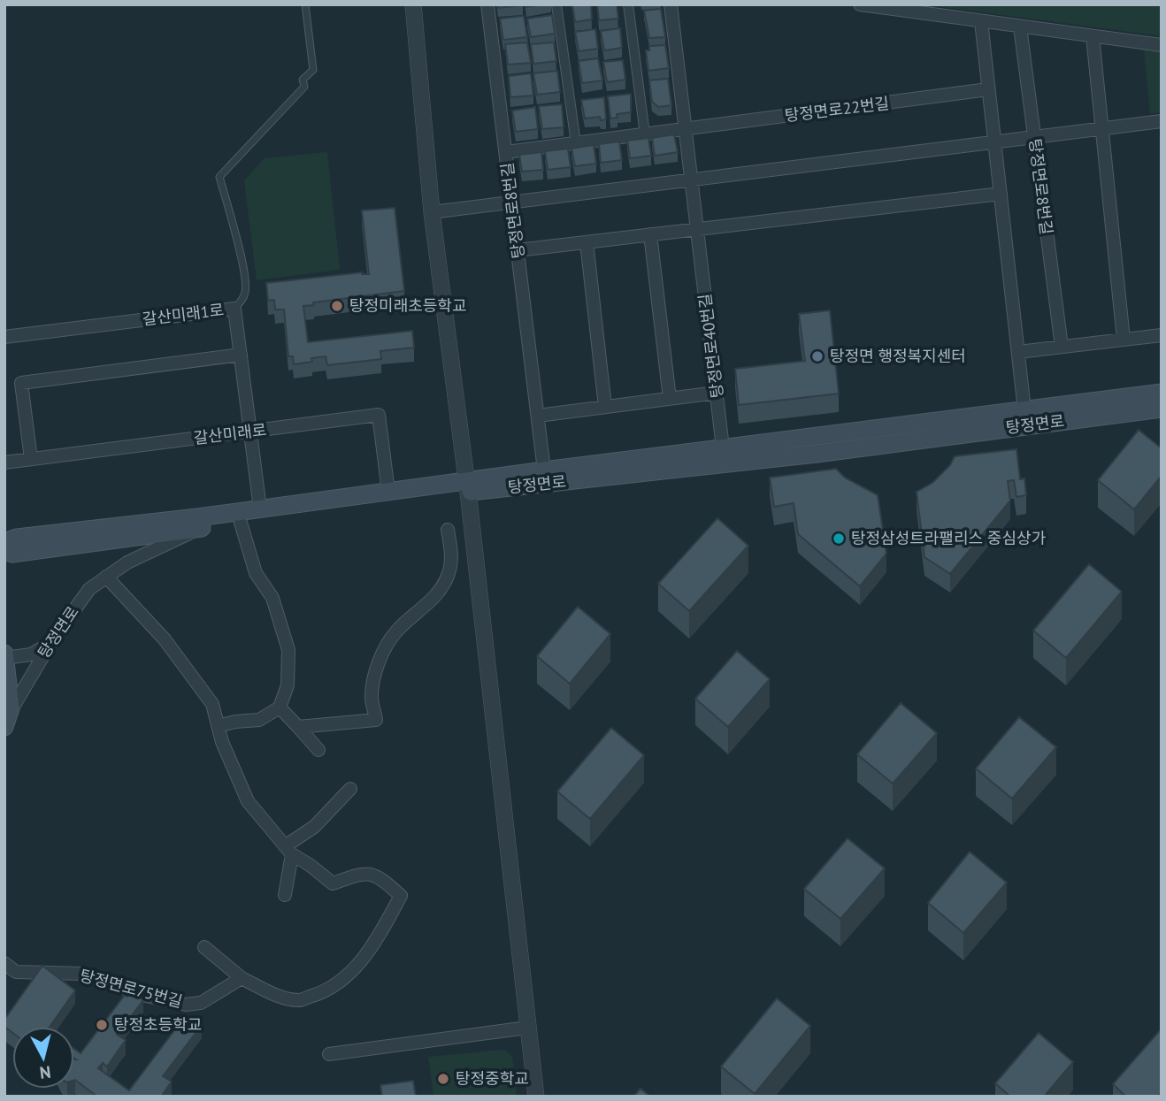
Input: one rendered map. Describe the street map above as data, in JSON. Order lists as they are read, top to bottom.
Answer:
{
  "streets": {
    "main road": ["탕정면로"],
    "street": [
      "탕정면로22번길",
      "탕정면로8번길",
      "갈산미래1로",
      "탕정면로40번길",
      "갈산미래로",
      "탕정면로75번길"
    ]
  },
  "crossings": [
    ["탕정면로22번길", "탕정면로40번길"],
    ["탕정면로8번길", "탕정면로"],
    ["갈산미래1로", "탕정면로"],
    ["갈산미래1로", "갈산미래로"],
    ["탕정면로40번길", "탕정면로"],
    ["탕정면로", "갈산미래로"]
  ],
  "places": [
    "탕정미래초등학교",
    "탕정면 행정복지센터",
    "탕정삼성트라팰리스 중심상가",
    "탕정초등학교",
    "탕정중학교"
  ],
  "north": "bottom"
}
